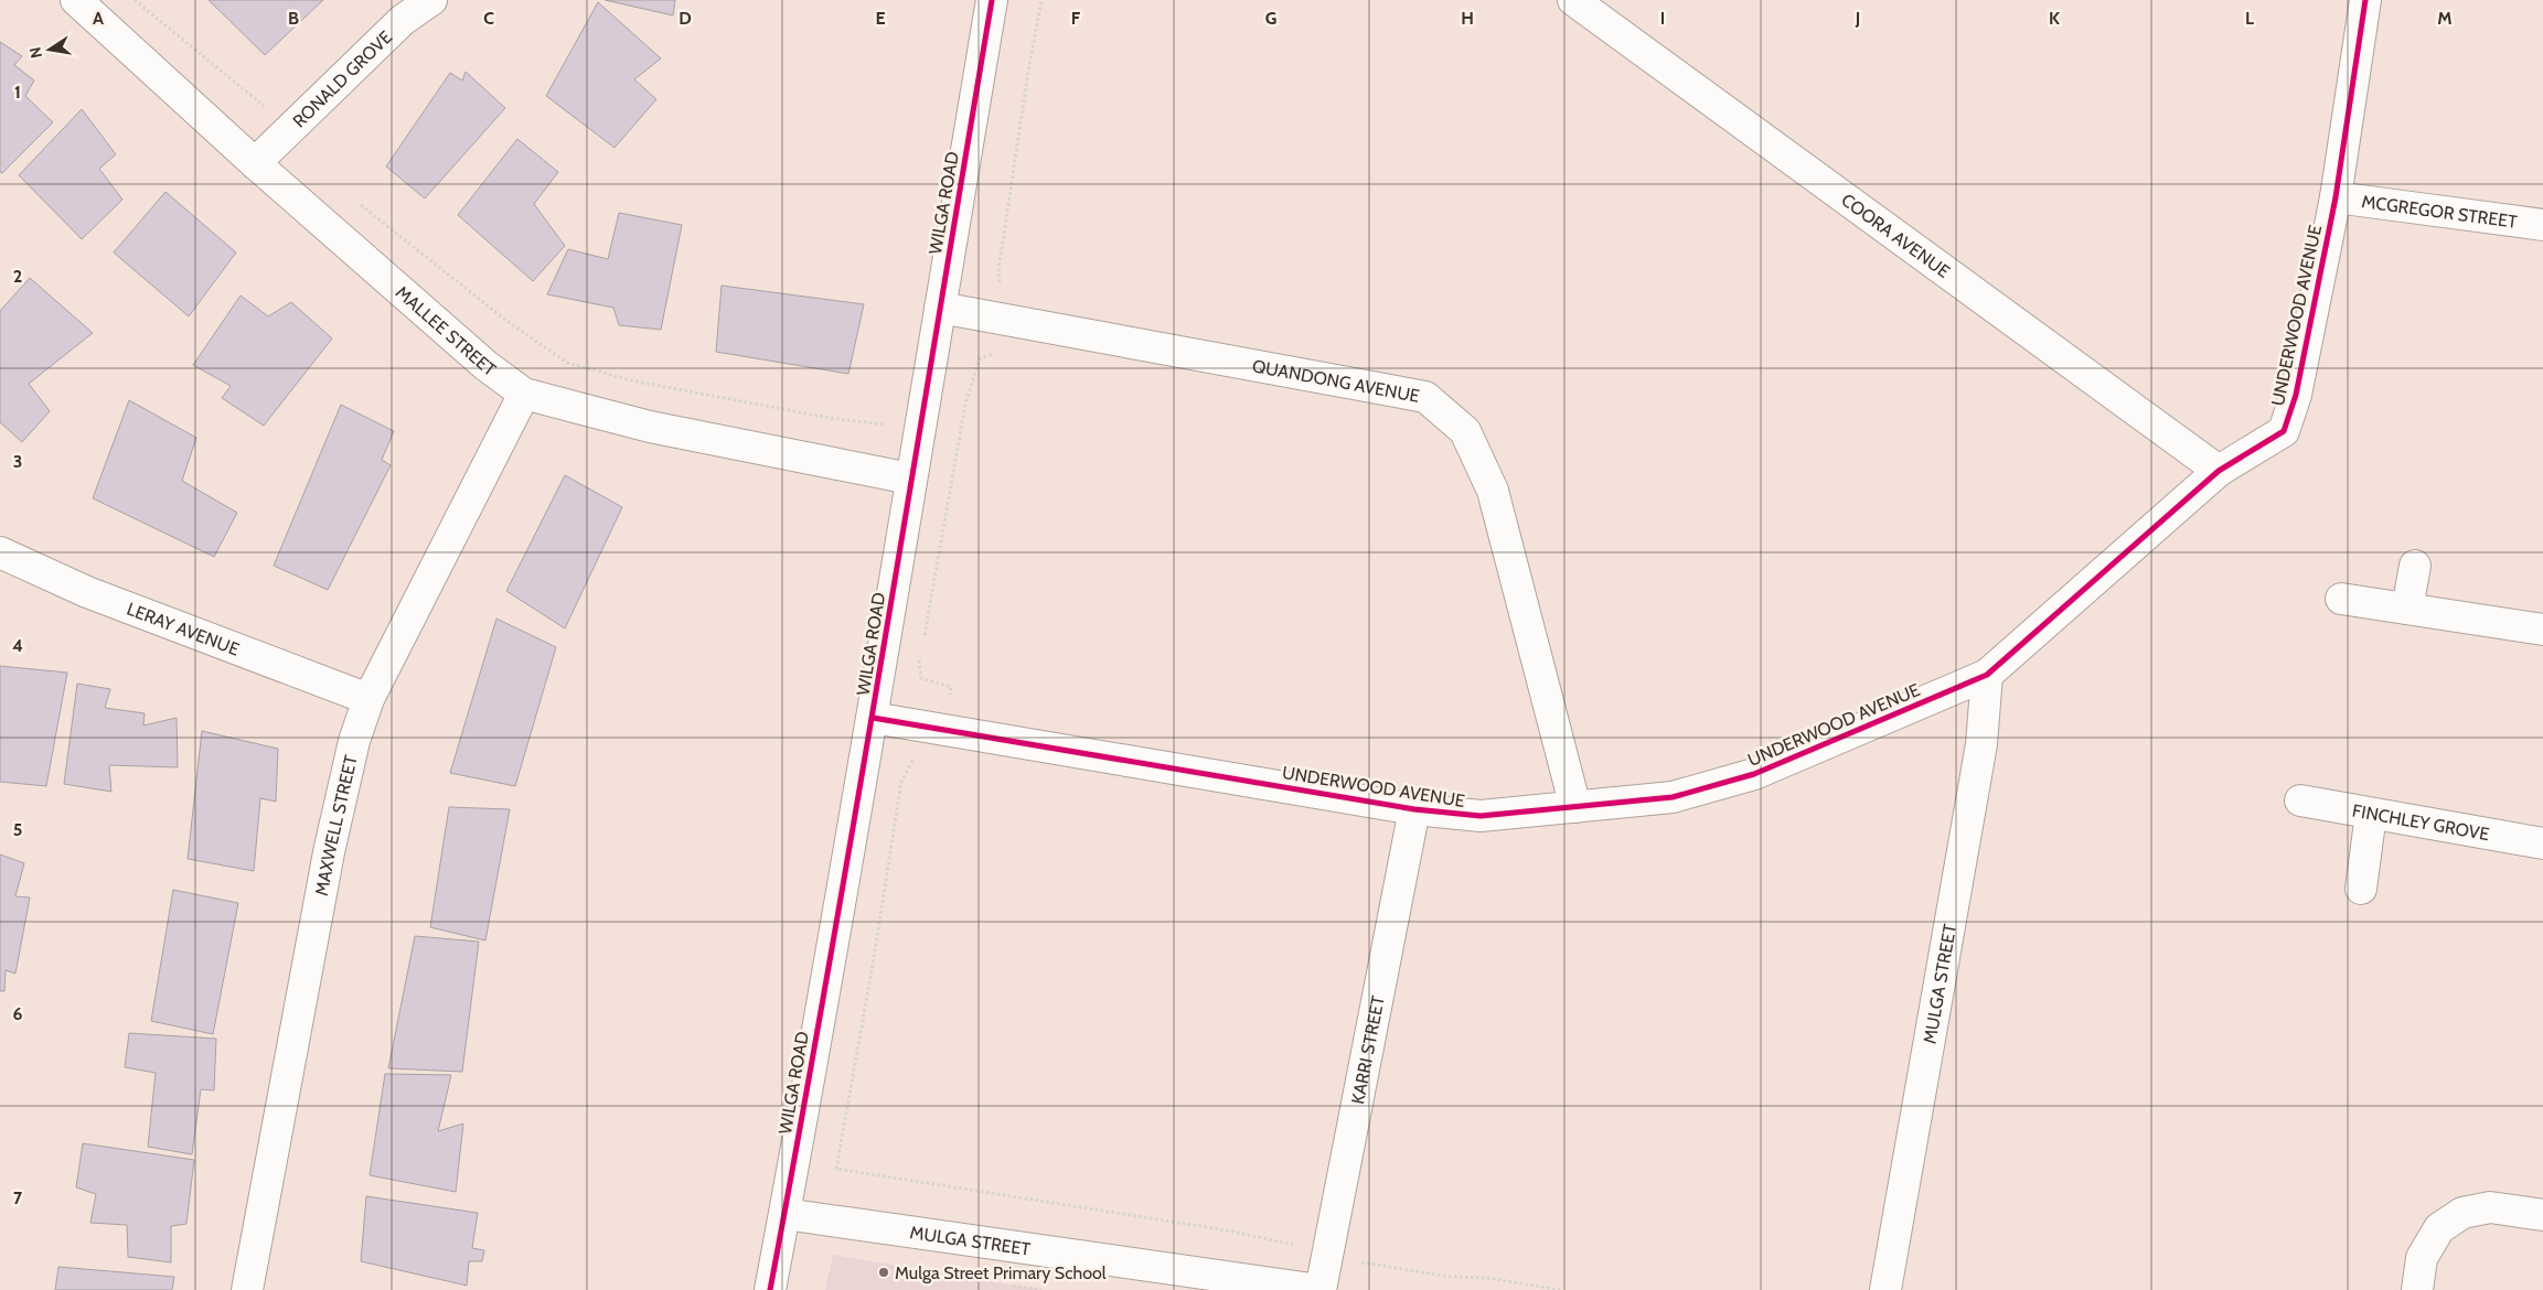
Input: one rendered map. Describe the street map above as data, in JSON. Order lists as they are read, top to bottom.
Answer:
{
  "streets": {
    "street": [
      "RONALD GROVE",
      "WILGA ROAD",
      "MCGREGOR STREET",
      "COORA AVENUE",
      "UNDERWOOD AVENUE",
      "MALLEE STREET",
      "QUANDONG AVENUE",
      "LERAY AVENUE",
      "FINCHLEY GROVE",
      "MAXWELL STREET",
      "MULGA STREET",
      "KARRI STREET"
    ]
  },
  "crossings": [
    ["RONALD GROVE", "MALLEE STREET"],
    ["WILGA ROAD", "UNDERWOOD AVENUE"],
    ["WILGA ROAD", "MALLEE STREET"],
    ["WILGA ROAD", "QUANDONG AVENUE"],
    ["WILGA ROAD", "MULGA STREET"],
    ["MCGREGOR STREET", "UNDERWOOD AVENUE"],
    ["COORA AVENUE", "UNDERWOOD AVENUE"],
    ["UNDERWOOD AVENUE", "QUANDONG AVENUE"],
    ["UNDERWOOD AVENUE", "MULGA STREET"],
    ["UNDERWOOD AVENUE", "KARRI STREET"],
    ["MALLEE STREET", "MAXWELL STREET"],
    ["LERAY AVENUE", "MAXWELL STREET"],
    ["MULGA STREET", "KARRI STREET"]
  ],
  "places": ["Mulga Street Primary School"],
  "north": "left",
  "grid": {
    "columns": [
      "A",
      "B",
      "C",
      "D",
      "E",
      "F",
      "G",
      "H",
      "I",
      "J",
      "K",
      "L",
      "M"
    ],
    "rows": [
      "1",
      "2",
      "3",
      "4",
      "5",
      "6",
      "7"
    ]
  }
}
